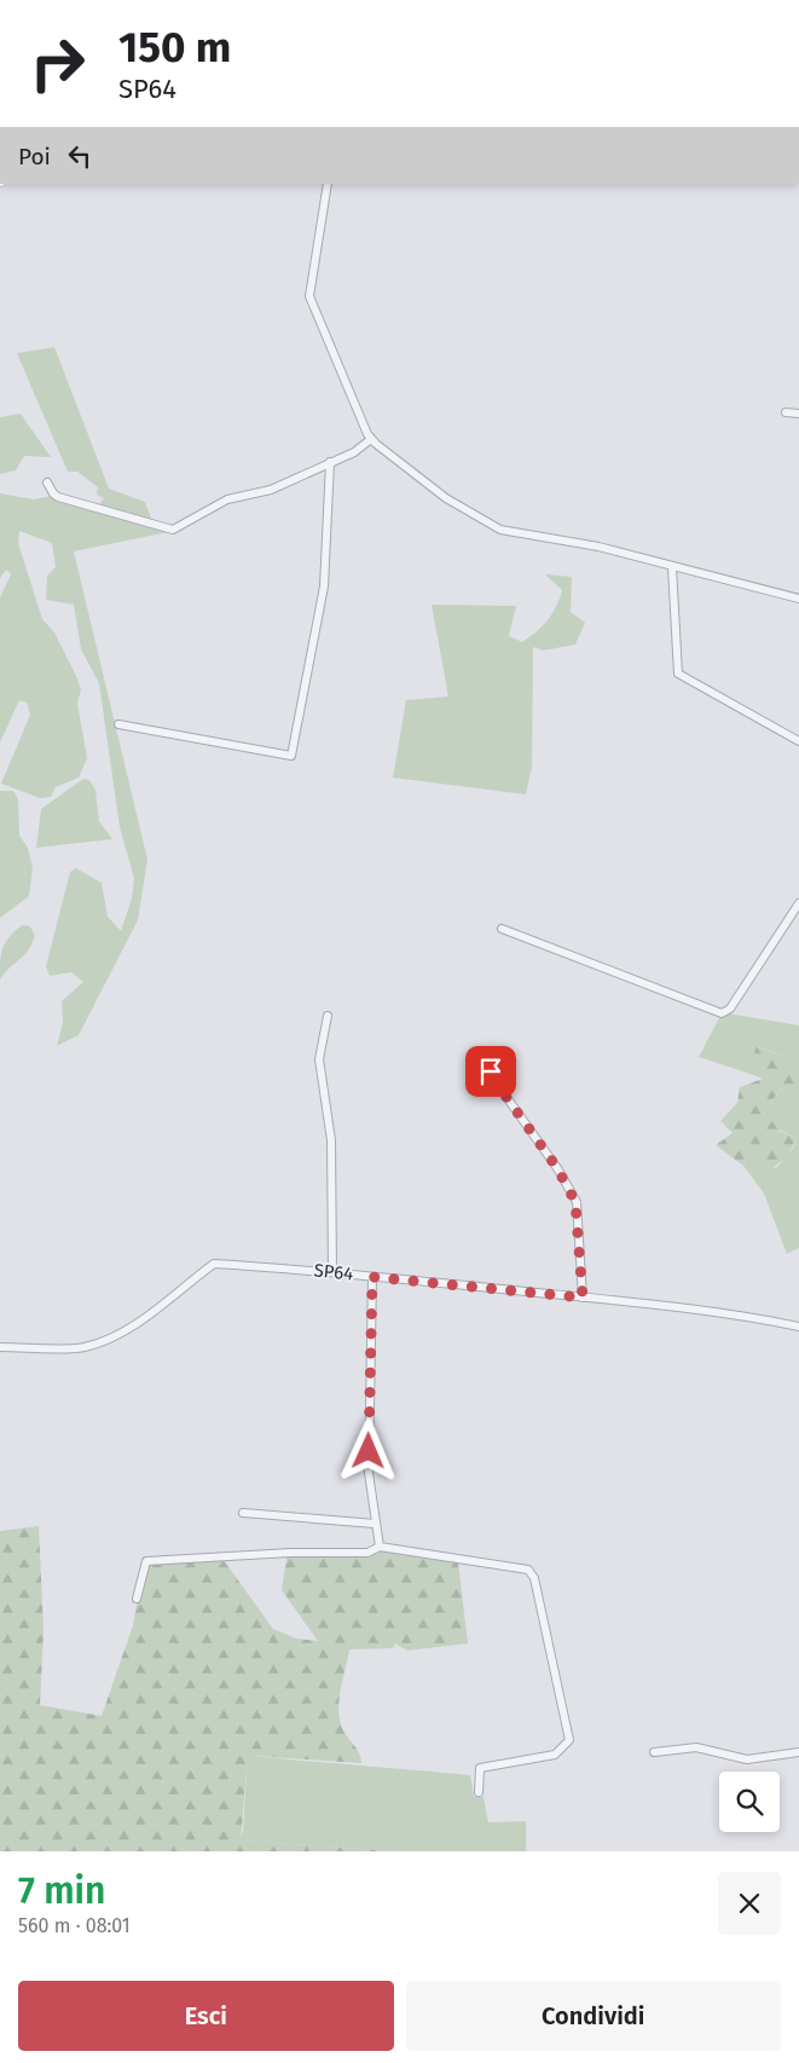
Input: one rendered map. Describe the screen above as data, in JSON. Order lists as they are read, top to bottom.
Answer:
{
  "streets": {
    "street": ["SP64"]
  },
  "page": {
    "turn": ["150 m", "SP64"],
    "then": "Poi",
    "heading": ["7 min", "560 m · 08:01"],
    "buttons": ["Esci", "Condividi"]
  }
}
